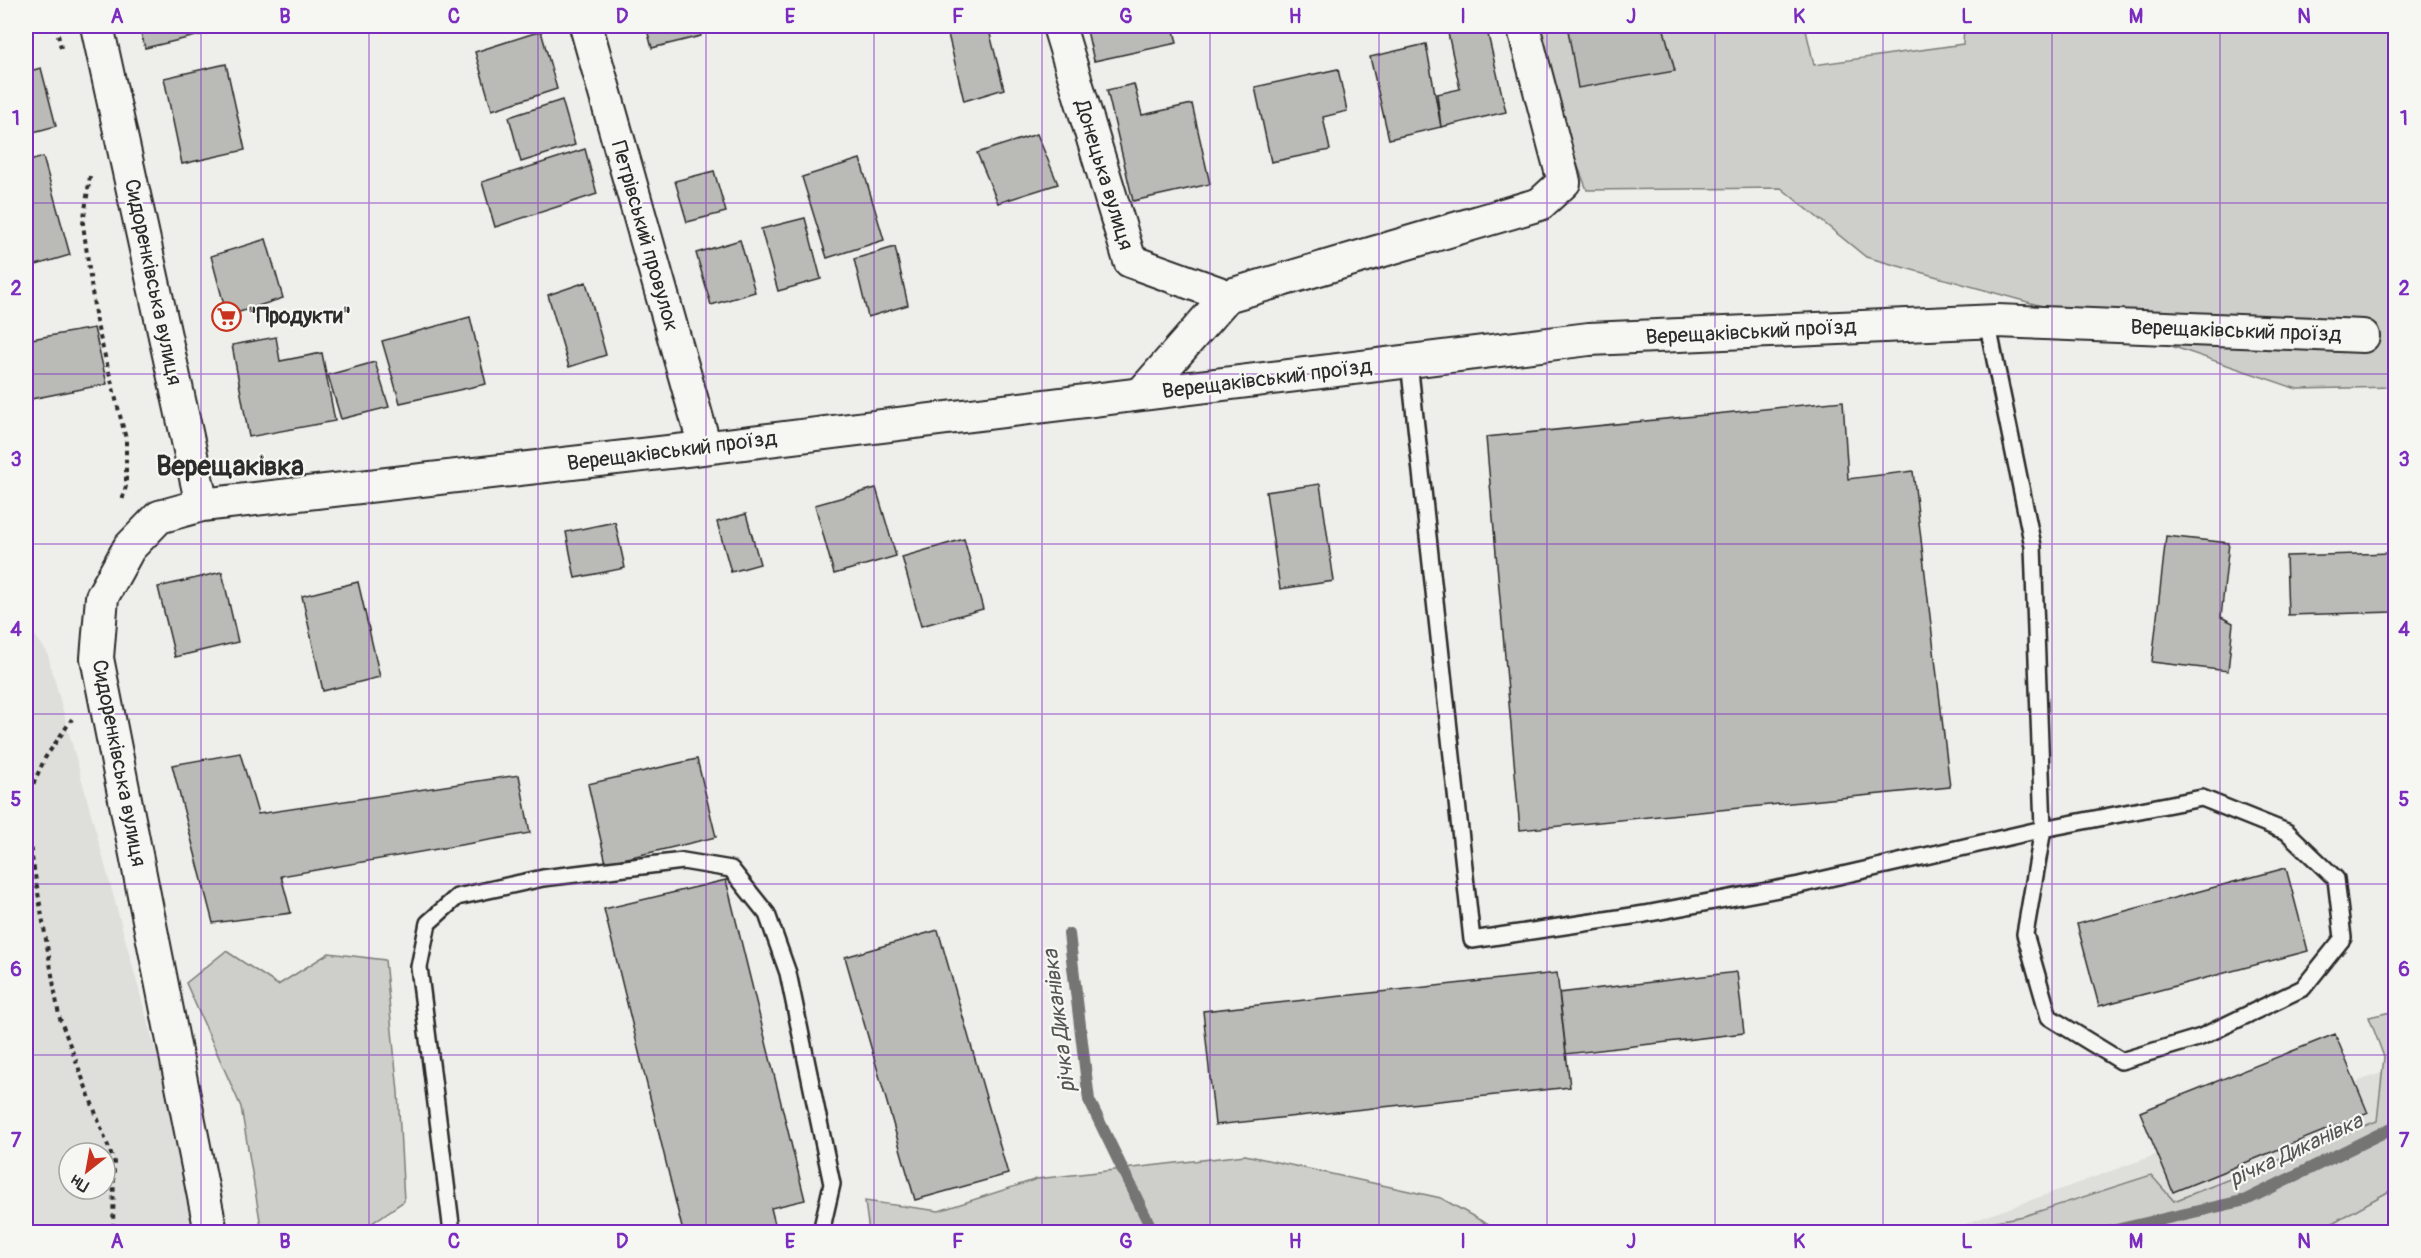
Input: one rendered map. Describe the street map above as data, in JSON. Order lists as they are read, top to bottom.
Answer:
{
  "streets": {
    "street": [
      "Донецька вулиця",
      "Петрівський провулок",
      "Сидоренківська вулиця",
      "Верещаківський проїзд"
    ]
  },
  "crossings": [
    ["Донецька вулиця", "Верещаківський проїзд"],
    ["Петрівський провулок", "Верещаківський проїзд"],
    ["Сидоренківська вулиця", "Верещаківський проїзд"]
  ],
  "districts": ["Верещаківка"],
  "water": ["річка Диканівка"],
  "places": {
    "supermarket": ["\"Продукти\""]
  },
  "north": "bottom left",
  "grid": {
    "columns": [
      "A",
      "B",
      "C",
      "D",
      "E",
      "F",
      "G",
      "H",
      "I",
      "J",
      "K",
      "L",
      "M",
      "N"
    ],
    "rows": [
      "1",
      "2",
      "3",
      "4",
      "5",
      "6",
      "7"
    ]
  }
}
